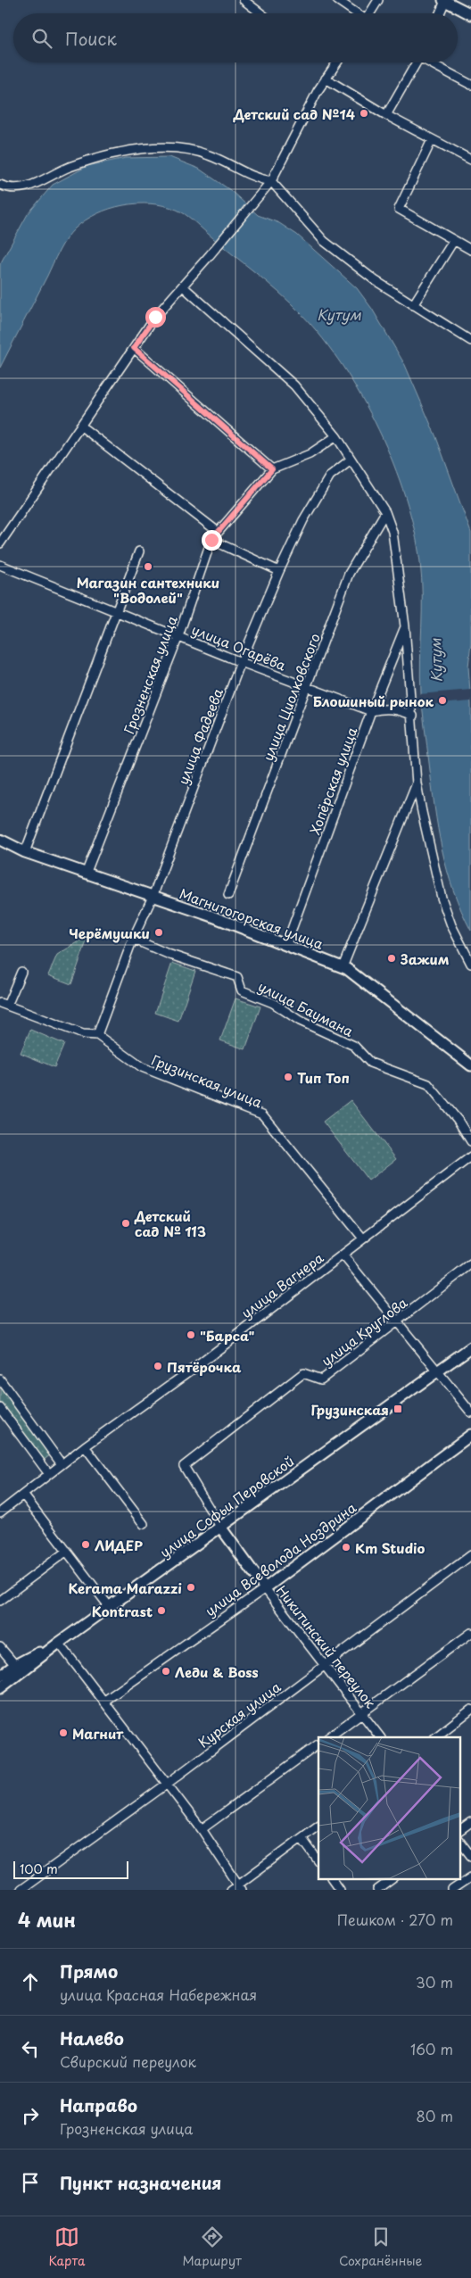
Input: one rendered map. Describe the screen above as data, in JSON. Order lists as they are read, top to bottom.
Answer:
{
  "streets": {
    "main road": [
      "Магнитогорская улица",
      "улица Софьи Перовской",
      "улица Всеволода Ноздрина",
      "Никитинский переулок"
    ],
    "street": [
      "улица Огарёва",
      "Грозненская улица",
      "улица Циолковского",
      "улица Фадеева",
      "Хопёрская улица",
      "улица Баумана",
      "Грузинская улица",
      "улица Вагнера",
      "улица Круглова",
      "Курская улица"
    ]
  },
  "crossings": [
    ["улица Огарёва", "Грозненская улица"],
    ["улица Огарёва", "улица Циолковского"],
    ["улица Огарёва", "улица Фадеева"],
    ["улица Огарёва", "Хопёрская улица"],
    ["Грозненская улица", "Магнитогорская улица"],
    ["улица Фадеева", "Магнитогорская улица"],
    ["улица Фадеева", "улица Баумана"],
    ["улица Фадеева", "Грузинская улица"],
    ["Хопёрская улица", "Магнитогорская улица"],
    ["Грузинская улица", "улица Вагнера"],
    ["улица Круглова", "улица Софьи Перовской"],
    ["улица Круглова", "Никитинский переулок"],
    ["улица Софьи Перовской", "Никитинский переулок"],
    ["улица Всеволода Ноздрина", "Никитинский переулок"],
    ["Никитинский переулок", "Курская улица"]
  ],
  "water": ["Кутум"],
  "places": {
    "other": [
      "Детский сад №14",
      "Магазин сантехники \"Водолей\"",
      "Блошиный рынок",
      "Черёмушки",
      "Зажим",
      "Тип Топ",
      "Детский сад № 113",
      "\"Барса\"",
      "Пятёрочка",
      "ЛИДЕР",
      "Кm Studio",
      "Kerama Marazzi",
      "Kontrast",
      "Леди & Boss",
      "Магнит"
    ],
    "transit": ["Грузинская"]
  },
  "scale_bar": "100 m",
  "page": {
    "search": "Поиск",
    "scale": "100 m",
    "heading": ["4 мин", "Пешком · 270 m"],
    "list": [
      ["Прямо", "улица Красная Набережная", "30 m"],
      ["Налево", "Свирский переулок", "160 m"],
      ["Направо", "Грозненская улица", "80 m"],
      "Пункт назначения"
    ],
    "nav": ["Карта", "Маршрут", "Сохранённые"]
  }
}
